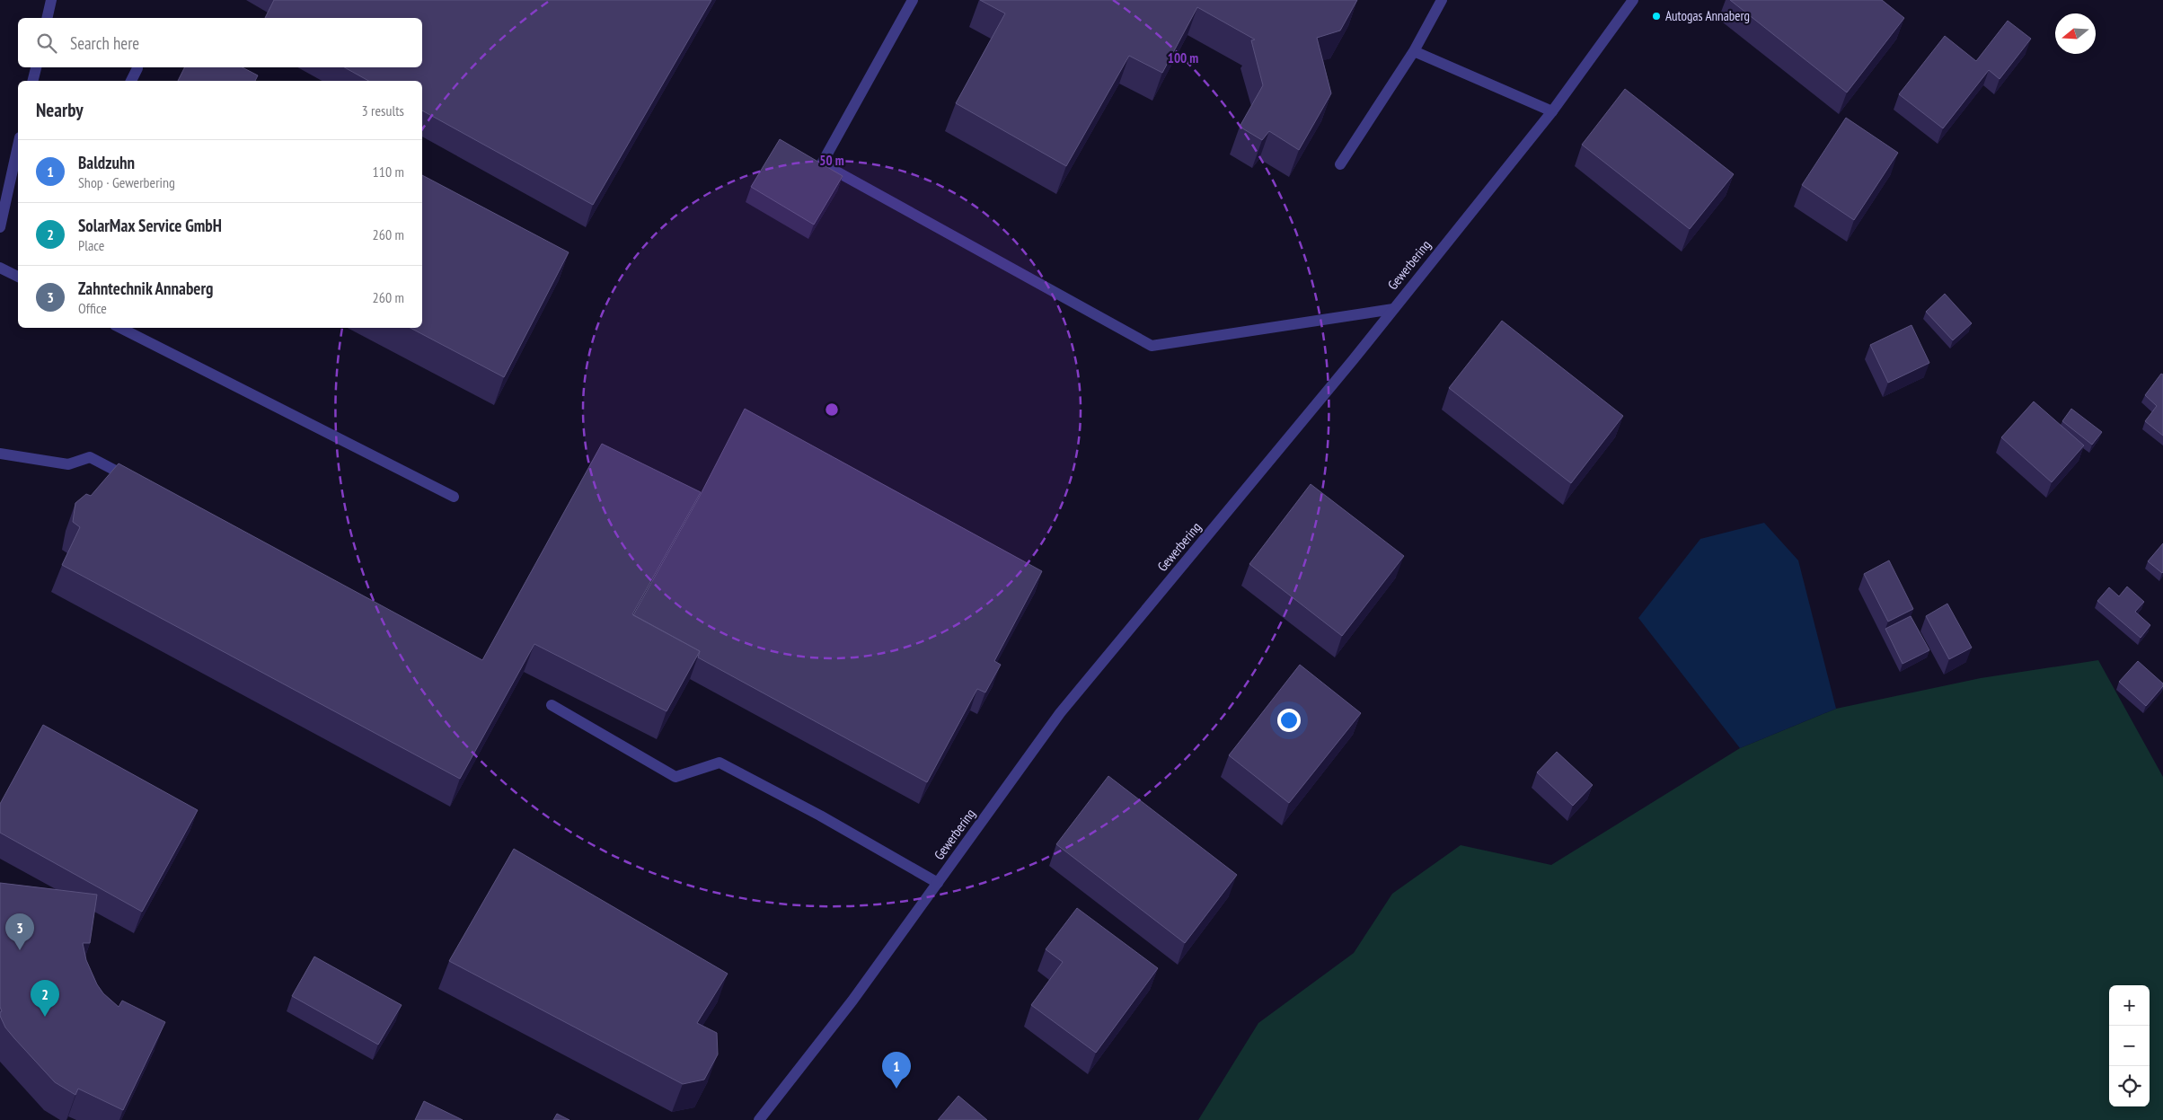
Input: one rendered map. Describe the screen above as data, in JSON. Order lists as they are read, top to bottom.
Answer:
{
  "streets": {
    "street": ["Gewerbering"]
  },
  "places": ["Autogas Annaberg"],
  "north": "left",
  "page": {
    "search": "Search here",
    "heading": ["Nearby", "3 results"],
    "list": [
      {
        "mark": "1",
        "name": "Baldzuhn",
        "note": "Shop · Gewerbering",
        "value": "110 m"
      },
      {
        "mark": "2",
        "name": "SolarMax Service GmbH",
        "note": "Place",
        "value": "260 m"
      },
      {
        "mark": "3",
        "name": "Zahntechnik Annaberg",
        "note": "Office",
        "value": "260 m"
      }
    ],
    "pins": ["3", "2", "1"],
    "map_buttons": ["+", "−"]
  },
  "rings": ["100 m", "50 m"]
}
